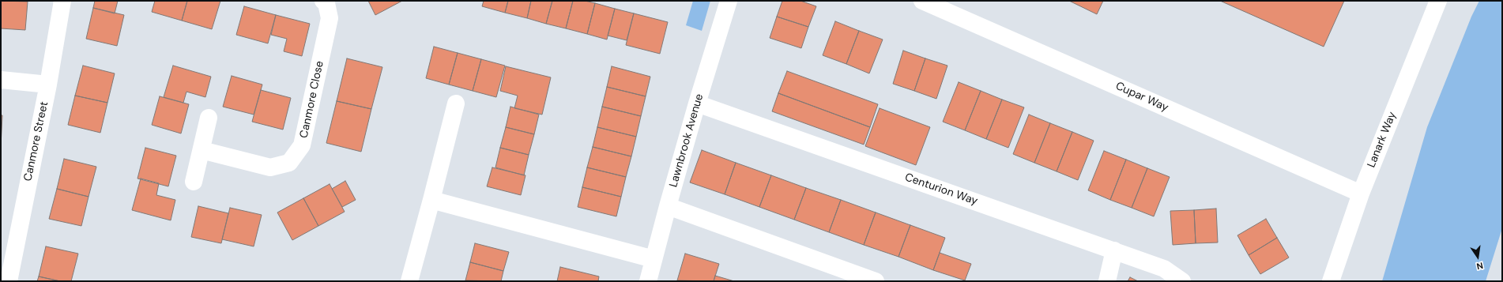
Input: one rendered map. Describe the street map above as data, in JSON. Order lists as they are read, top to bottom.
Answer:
{
  "streets": {
    "street": [
      "Cupar Way",
      "Canmore Close",
      "Lanark Way",
      "Lawnbrook Avenue",
      "Canmore Street",
      "Centurion Way"
    ]
  },
  "crossings": [
    ["Cupar Way", "Lanark Way"],
    ["Lawnbrook Avenue", "Centurion Way"]
  ],
  "north": "bottom"
}
